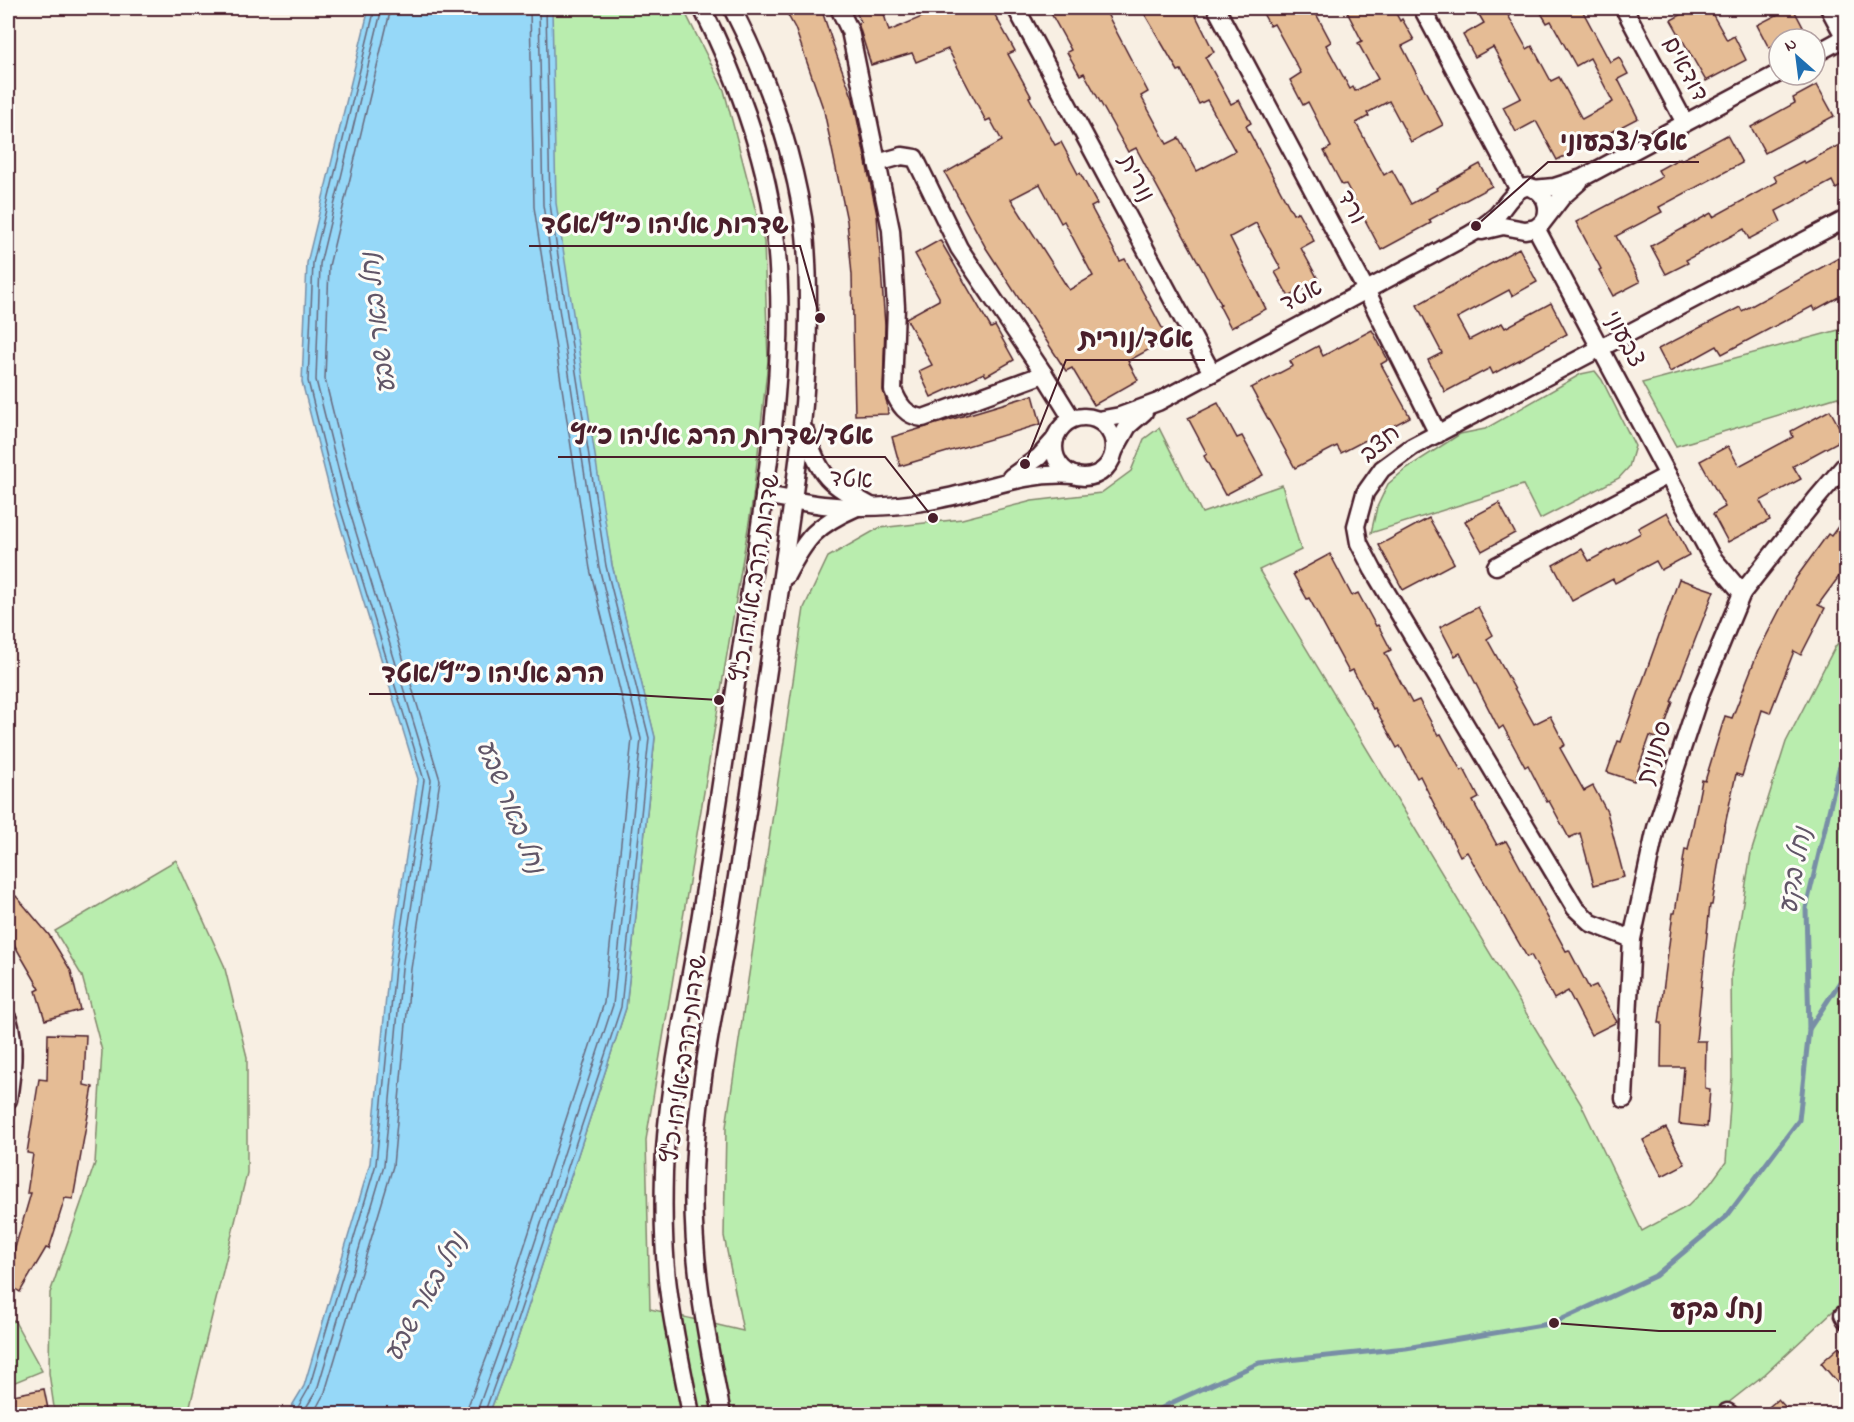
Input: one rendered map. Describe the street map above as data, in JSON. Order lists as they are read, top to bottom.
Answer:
{
  "streets": {
    "street": [
      "דודאים",
      "נורית",
      "ורד",
      "אטד",
      "צבעוני",
      "חצב",
      "שדרות הרב אליהו כ\"ץ",
      "סתונית"
    ]
  },
  "crossings": [
    ["נורית", "אטד"],
    ["ורד", "אטד"],
    ["ורד", "חצב"],
    ["אטד", "צבעוני"],
    ["אטד", "שדרות הרב אליהו כ\"ץ"],
    ["צבעוני", "חצב"],
    ["צבעוני", "סתונית"],
    ["חצב", "סתונית"]
  ],
  "water": ["נחל באר שבע", "נחל בקע"],
  "places": [
    "אטד/צבעוני",
    "שדרות אליהו כ״ץ/אטד",
    "אטד/נורית",
    "אטד/שדרות הרב אליהו כ״ץ",
    "הרב אליהו כ״ץ/אטד",
    "נחל בקע"
  ],
  "north": "top left"
}
